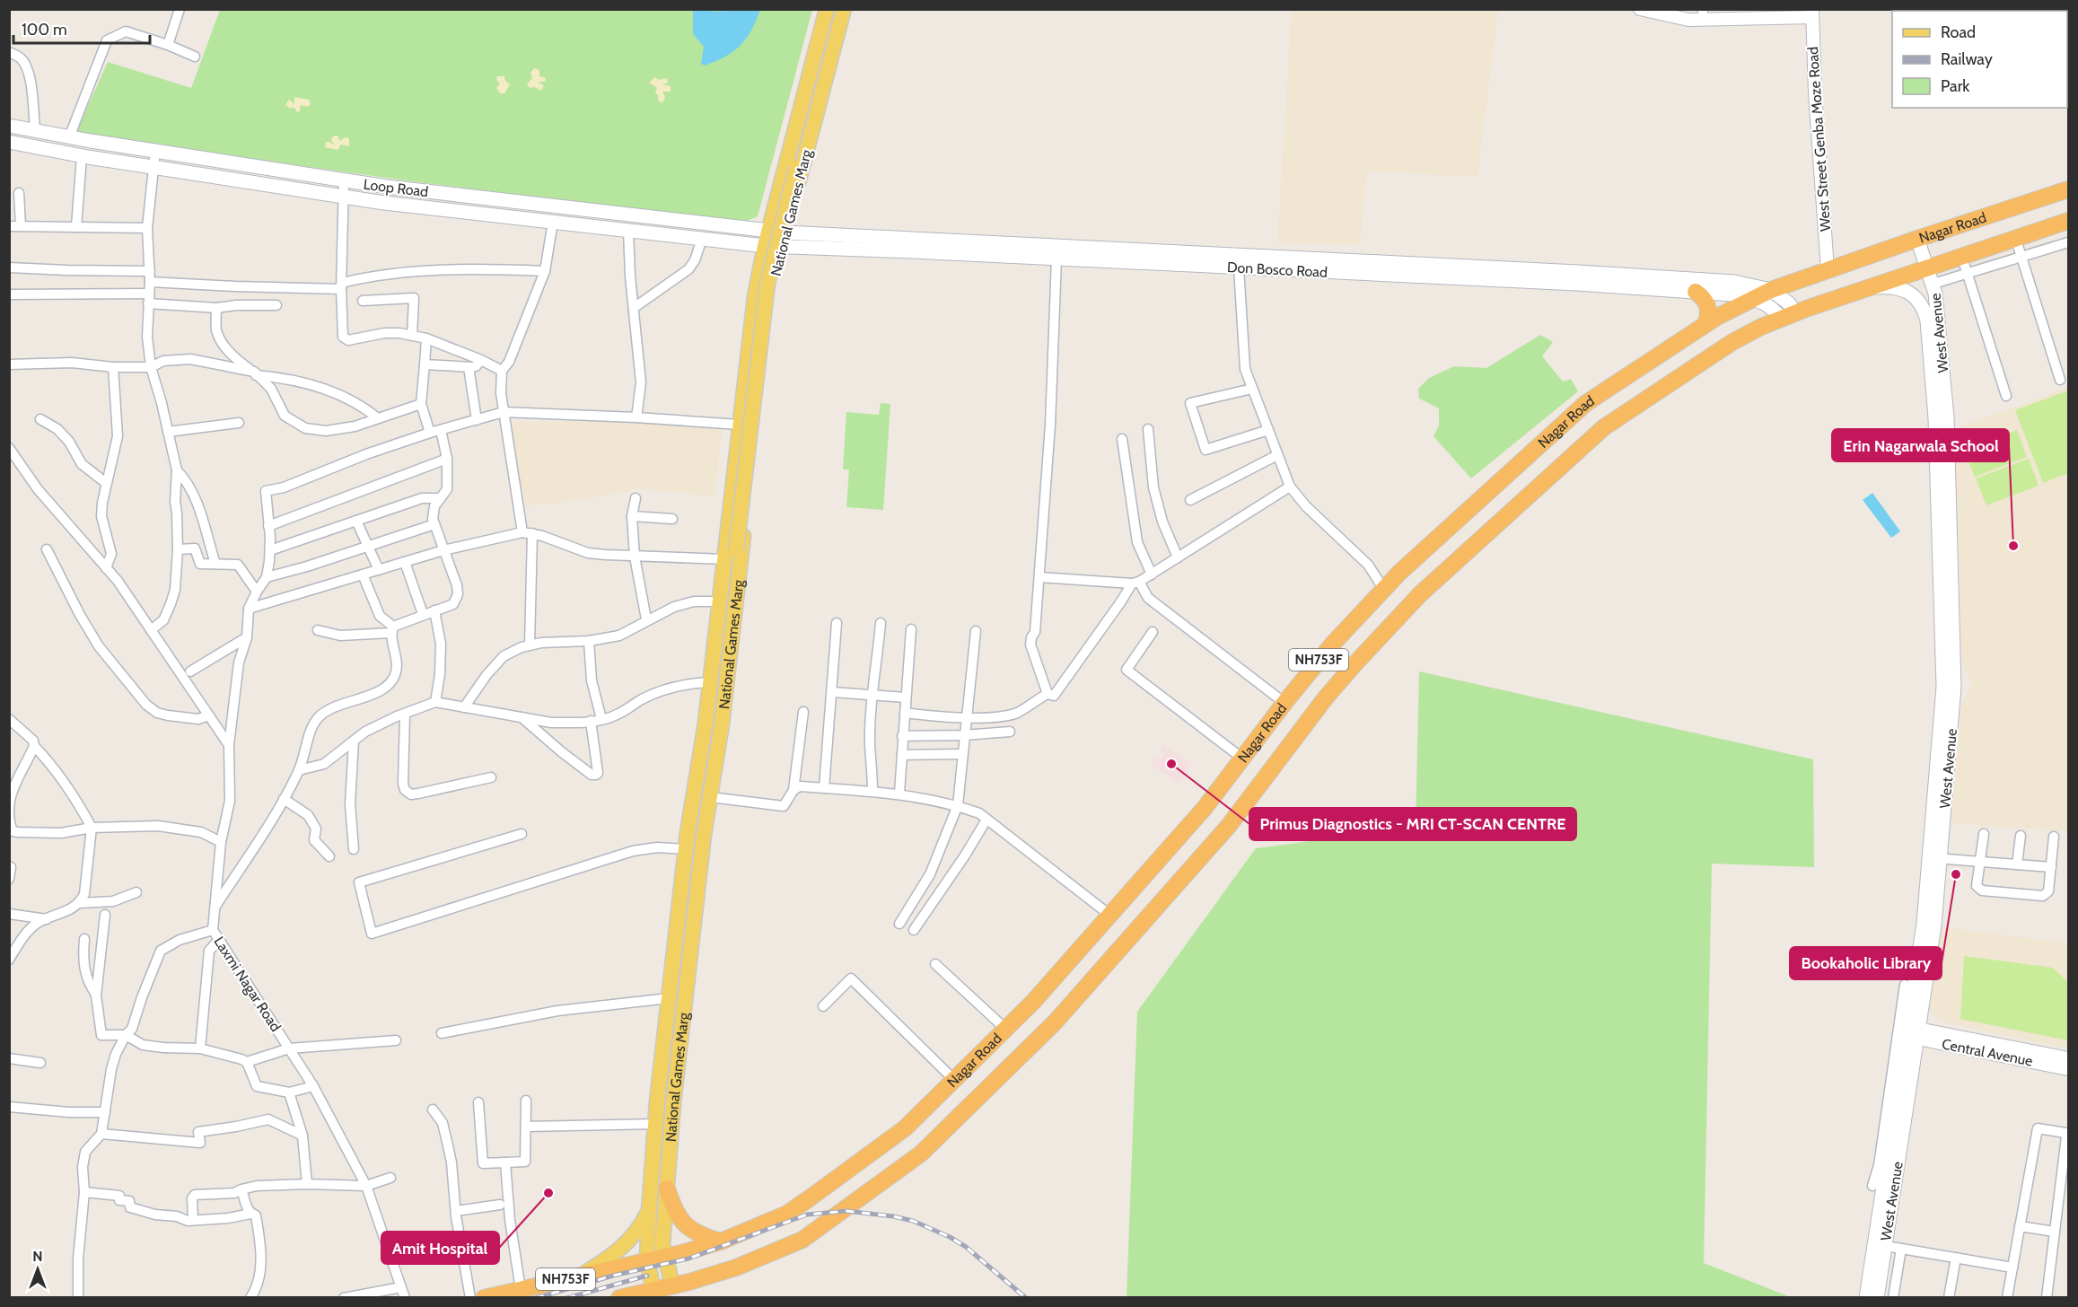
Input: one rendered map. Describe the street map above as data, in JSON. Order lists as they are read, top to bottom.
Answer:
{
  "streets": {
    "highway": ["Nagar Road", "NH753F"],
    "main road": [
      "Loop Road",
      "National Games Marg",
      "Don Bosco Road",
      "West Avenue"
    ],
    "street": ["West Street Genba Moze Road", "Laxmi Nagar Road", "Central Avenue"]
  },
  "crossings": [
    ["West Street Genba Moze Road", "Nagar Road"],
    ["Loop Road", "National Games Marg"],
    ["Loop Road", "Don Bosco Road"],
    ["National Games Marg", "Nagar Road"],
    ["National Games Marg", "Don Bosco Road"],
    ["Nagar Road", "Don Bosco Road"],
    ["Nagar Road", "West Avenue"],
    ["West Avenue", "Central Avenue"]
  ],
  "places": [
    "Erin Nagarwala School",
    "Primus Diagnostics - MRI CT-SCAN CENTRE",
    "Bookaholic Library",
    "Amit Hospital"
  ],
  "legend": ["Road", "Railway", "Park"],
  "scale_bar": "100 m",
  "north": "top"
}
